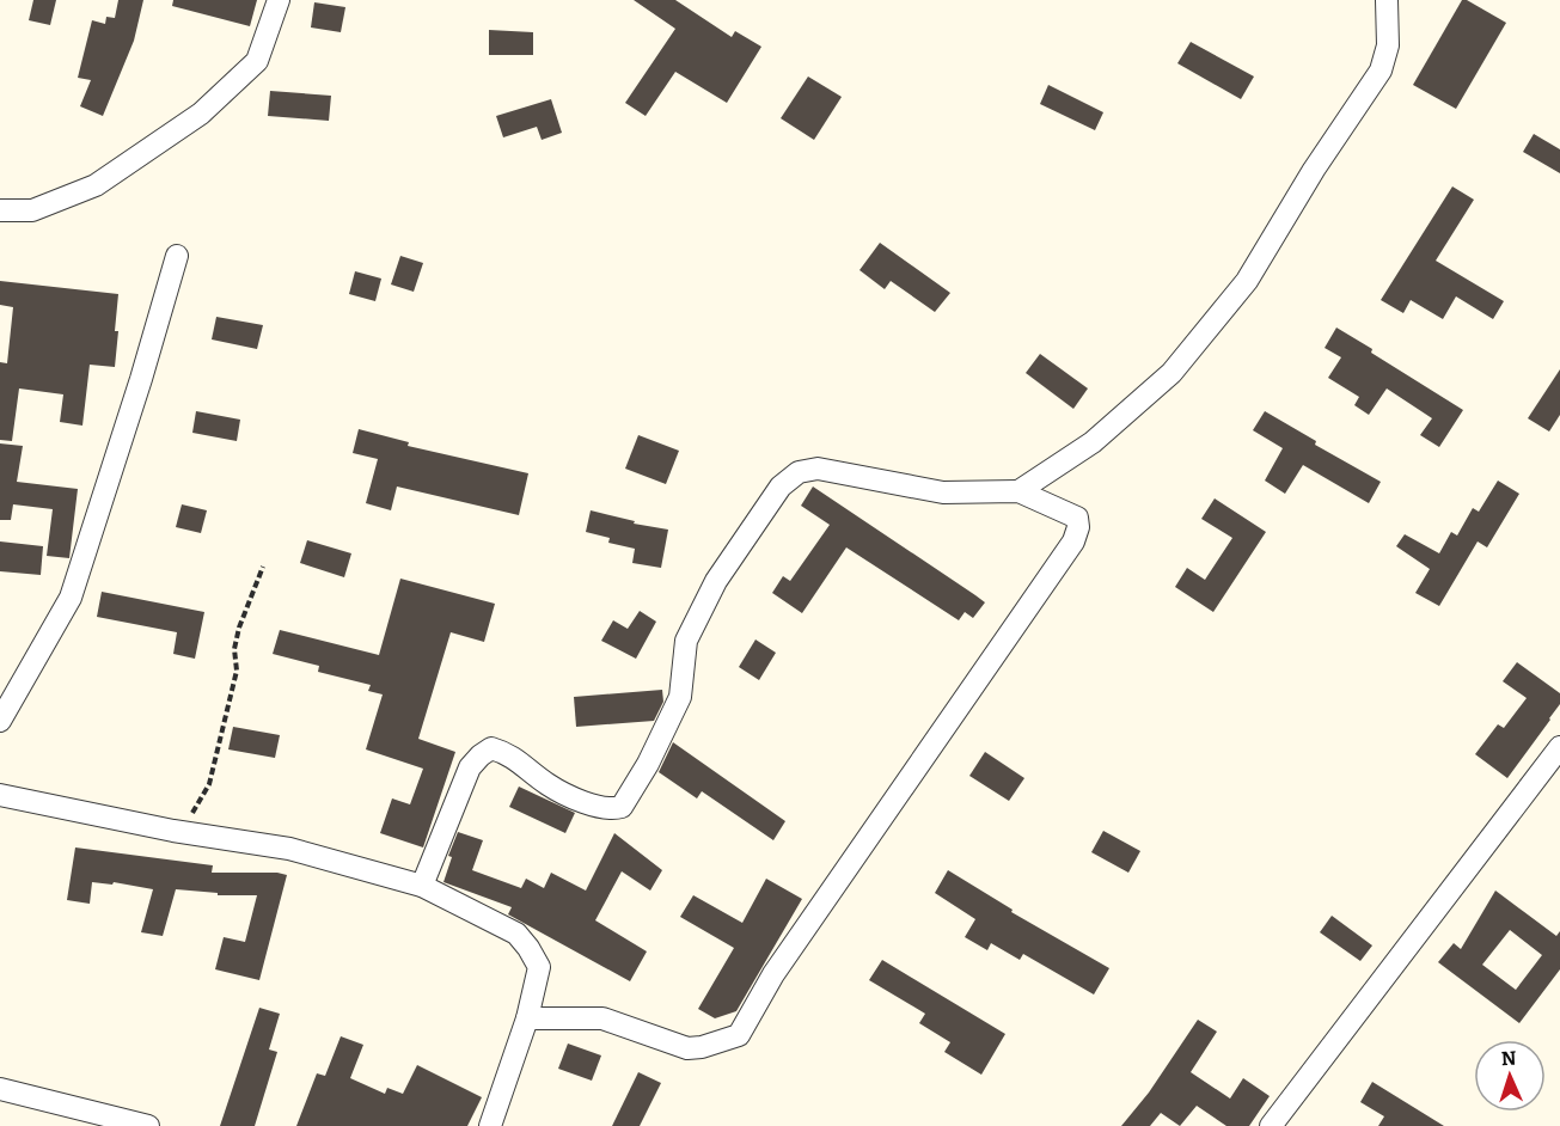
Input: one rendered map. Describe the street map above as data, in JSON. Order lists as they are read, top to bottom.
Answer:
{
  "north": "top"
}
